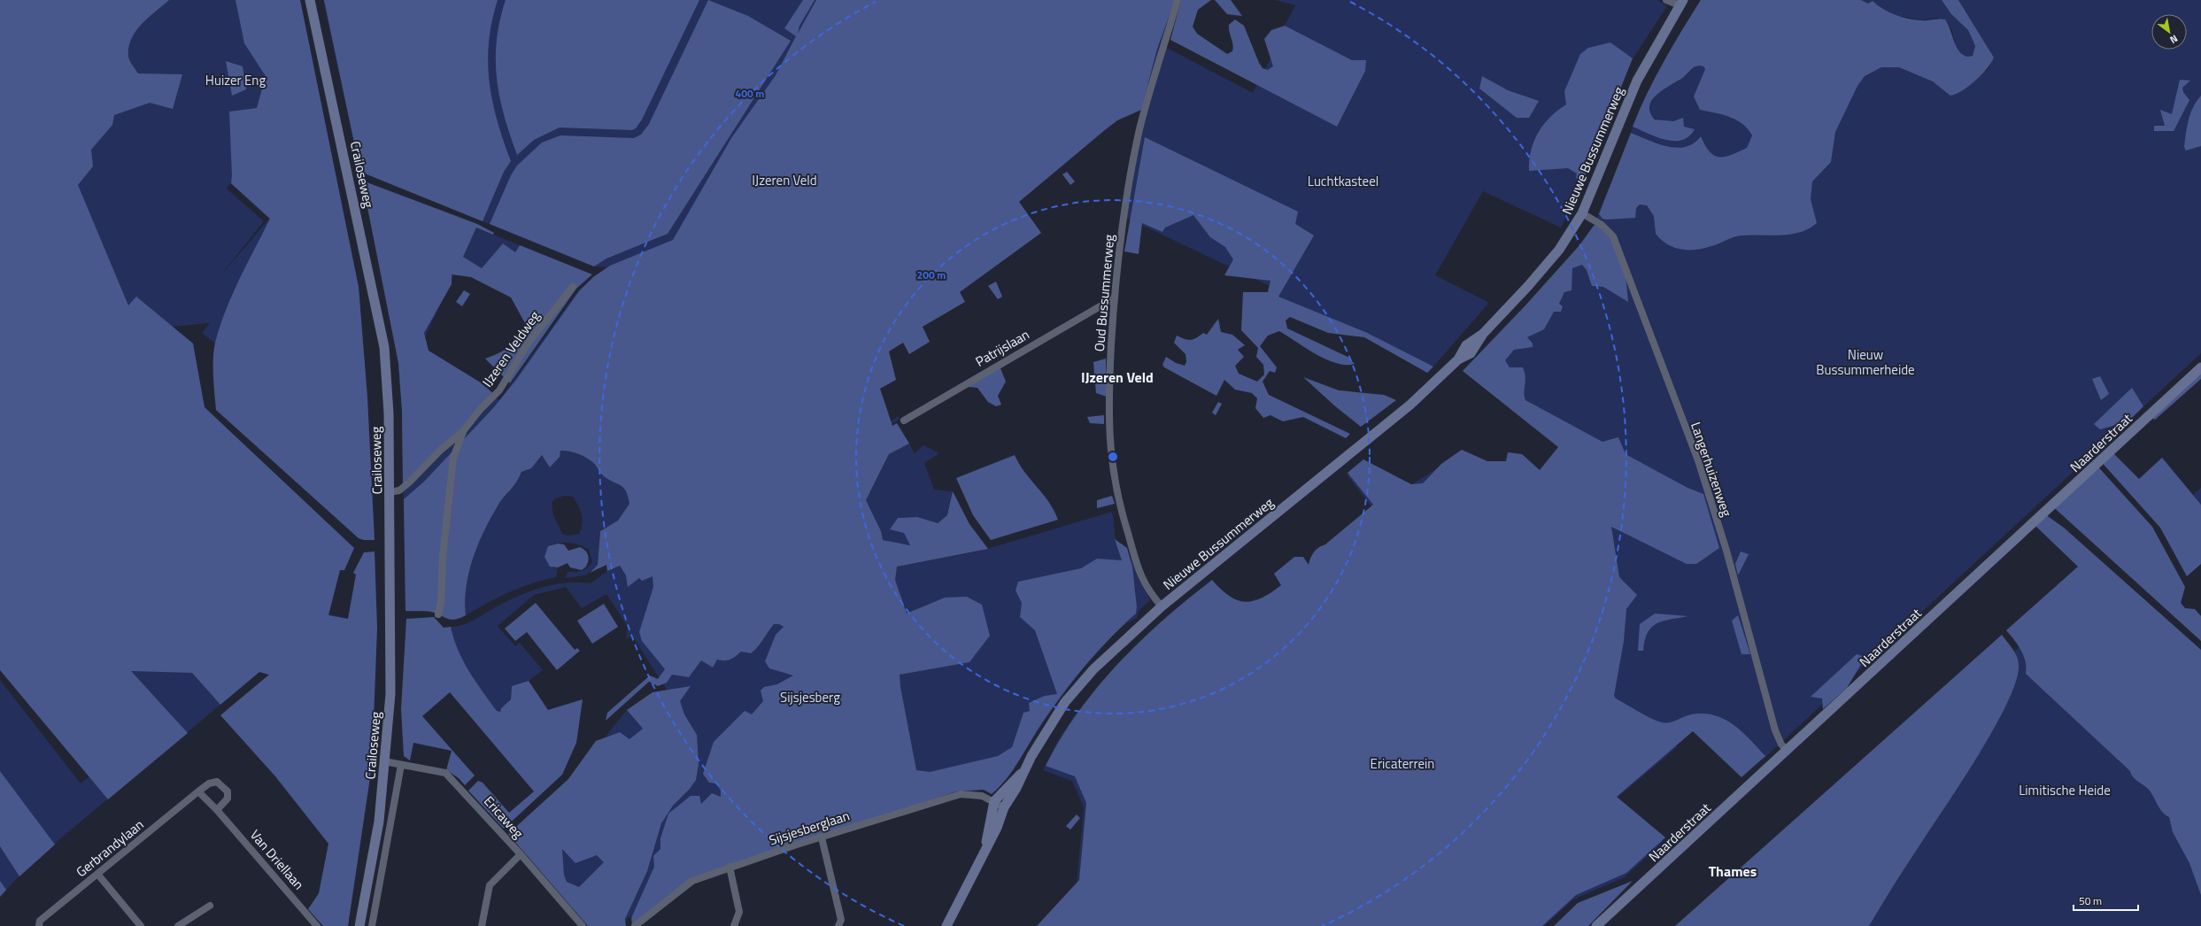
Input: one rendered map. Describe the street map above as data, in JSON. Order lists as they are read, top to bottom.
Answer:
{
  "streets": {
    "main road": ["Nieuwe Bussummerweg", "Crailoseweg", "Naarderstraat"],
    "street": [
      "Oud Bussummerweg",
      "Patrijslaan",
      "IJzeren Veldweg",
      "Langerhuizenweg",
      "Ericaweg",
      "Sijsjesberglaan",
      "Gerbrandylaan",
      "Van Driellaan"
    ]
  },
  "crossings": [
    ["Nieuwe Bussummerweg", "Oud Bussummerweg"],
    ["Nieuwe Bussummerweg", "Langerhuizenweg"],
    ["Nieuwe Bussummerweg", "Sijsjesberglaan"],
    ["Crailoseweg", "IJzeren Veldweg"],
    ["Crailoseweg", "Ericaweg"],
    ["Oud Bussummerweg", "Patrijslaan"],
    ["Naarderstraat", "Langerhuizenweg"],
    ["Gerbrandylaan", "Van Driellaan"]
  ],
  "districts": ["IJzeren Veld", "Thames"],
  "parks": [
    "Huizer Eng",
    "IJzeren Veld",
    "Luchtkasteel",
    "Nieuw Bussummerheide",
    "Sijsjesberg",
    "Ericaterrein",
    "Limitische Heide"
  ],
  "scale_bar": "50 m",
  "north": "bottom right",
  "rings": ["400 m", "200 m"]
}
